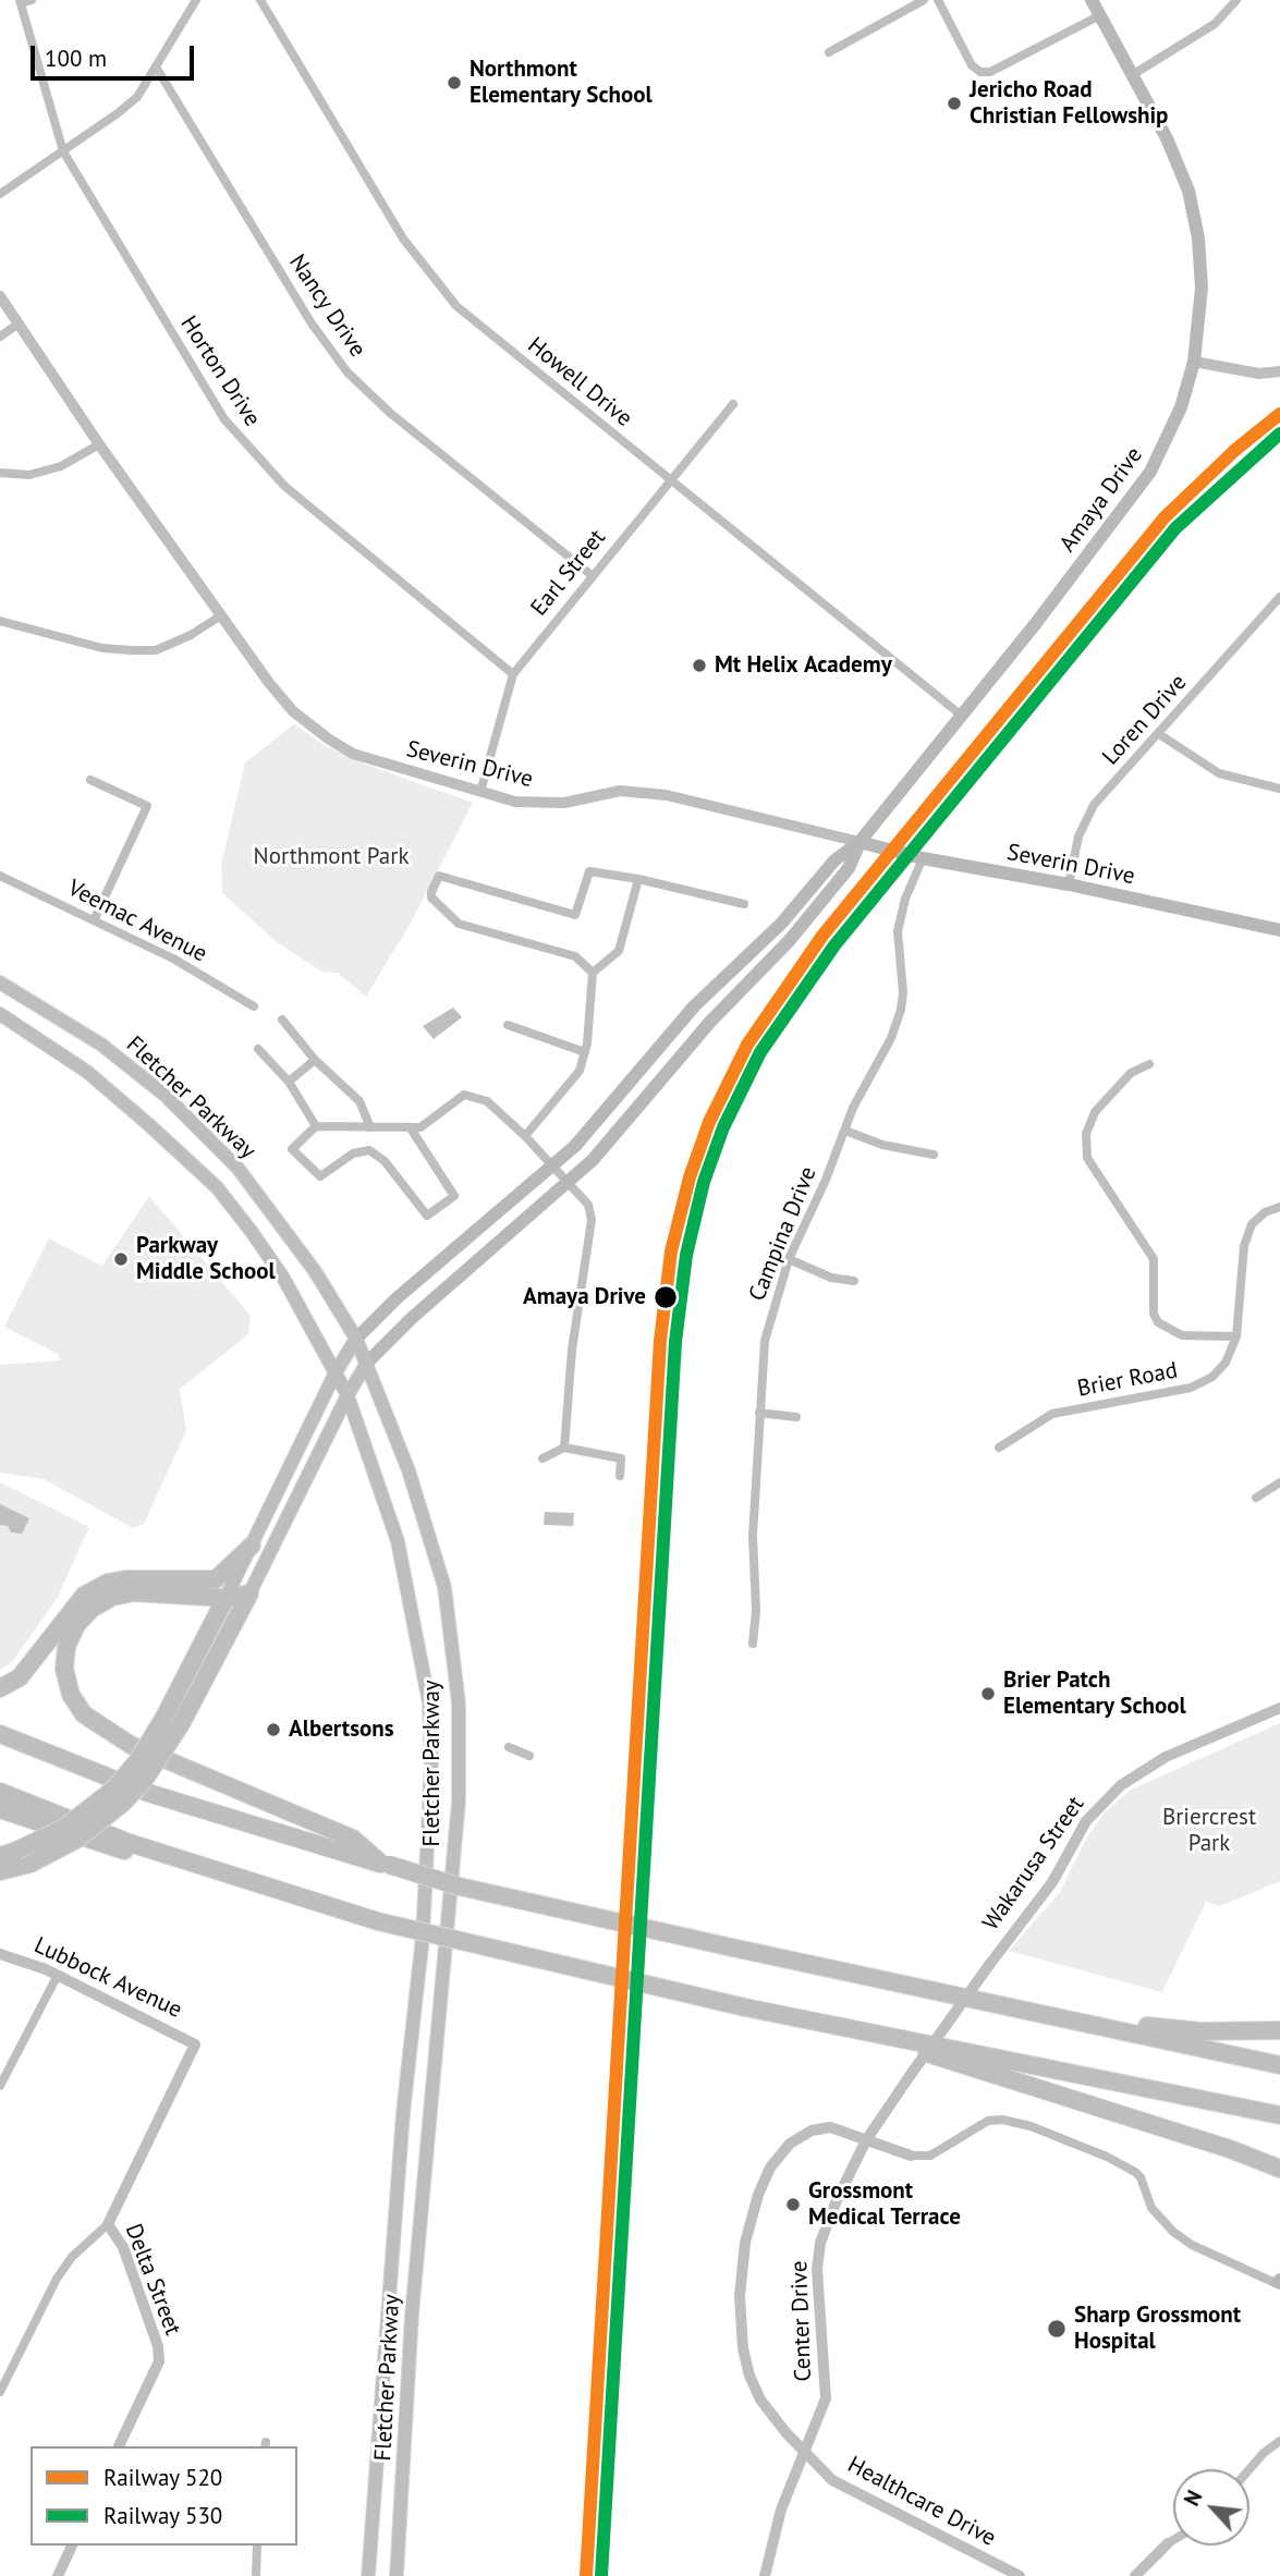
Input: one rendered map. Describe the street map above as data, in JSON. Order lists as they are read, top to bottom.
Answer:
{
  "streets": {
    "main road": ["Amaya Drive", "Severin Drive", "Fletcher Parkway"],
    "street": [
      "Nancy Drive",
      "Horton Drive",
      "Howell Drive",
      "Earl Street",
      "Loren Drive",
      "Veemac Avenue",
      "Campina Drive",
      "Brier Road",
      "Wakarusa Street",
      "Lubbock Avenue",
      "Delta Street",
      "Center Drive",
      "Healthcare Drive"
    ]
  },
  "crossings": [
    ["Nancy Drive", "Earl Street"],
    ["Horton Drive", "Earl Street"],
    ["Howell Drive", "Amaya Drive"],
    ["Howell Drive", "Earl Street"],
    ["Amaya Drive", "Severin Drive"],
    ["Amaya Drive", "Fletcher Parkway"],
    ["Earl Street", "Severin Drive"],
    ["Loren Drive", "Severin Drive"],
    ["Severin Drive", "Campina Drive"],
    ["Wakarusa Street", "Center Drive"],
    ["Lubbock Avenue", "Delta Street"],
    ["Center Drive", "Healthcare Drive"]
  ],
  "parks": ["Northmont Park", "Briercrest Park"],
  "places": [
    "Northmont Elementary School",
    "Jericho Road Christian Fellowship",
    "Mt Helix Academy",
    "Parkway Middle School",
    "Amaya Drive",
    "Brier Patch Elementary School",
    "Albertsons",
    "Grossmont Medical Terrace",
    "Sharp Grossmont Hospital"
  ],
  "lines": ["rail line 520", "rail line 530"],
  "legend": ["Railway 520", "Railway 530"],
  "scale_bar": "100 m",
  "north": "top left"
}
